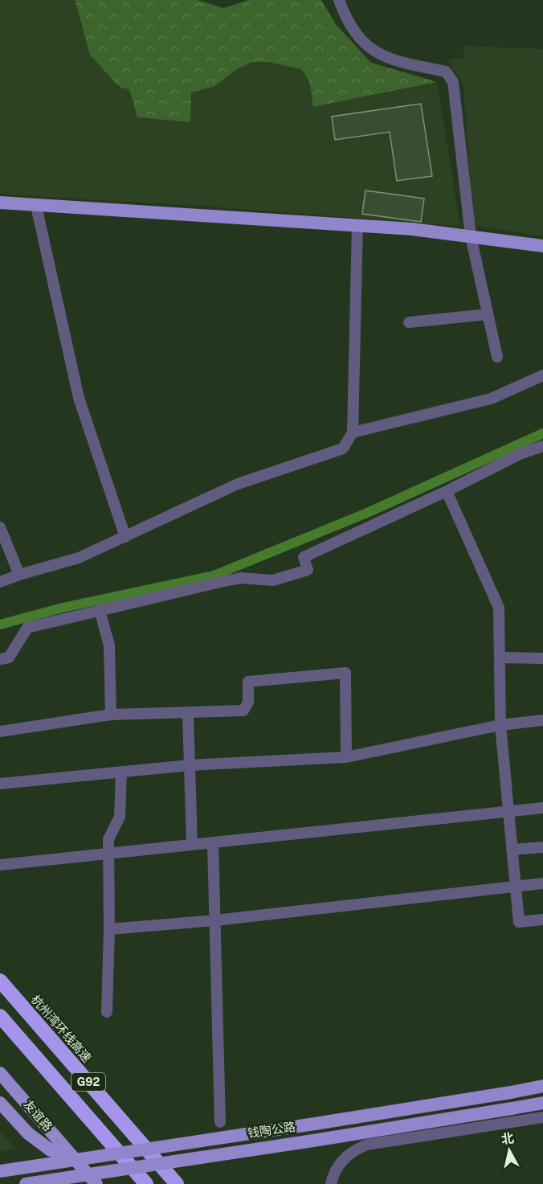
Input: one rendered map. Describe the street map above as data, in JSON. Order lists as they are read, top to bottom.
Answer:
{
  "streets": {
    "highway": ["杭州湾环线高速", "G92"],
    "main road": ["友谊路", "钱陶公路"]
  },
  "north": "top"
}
